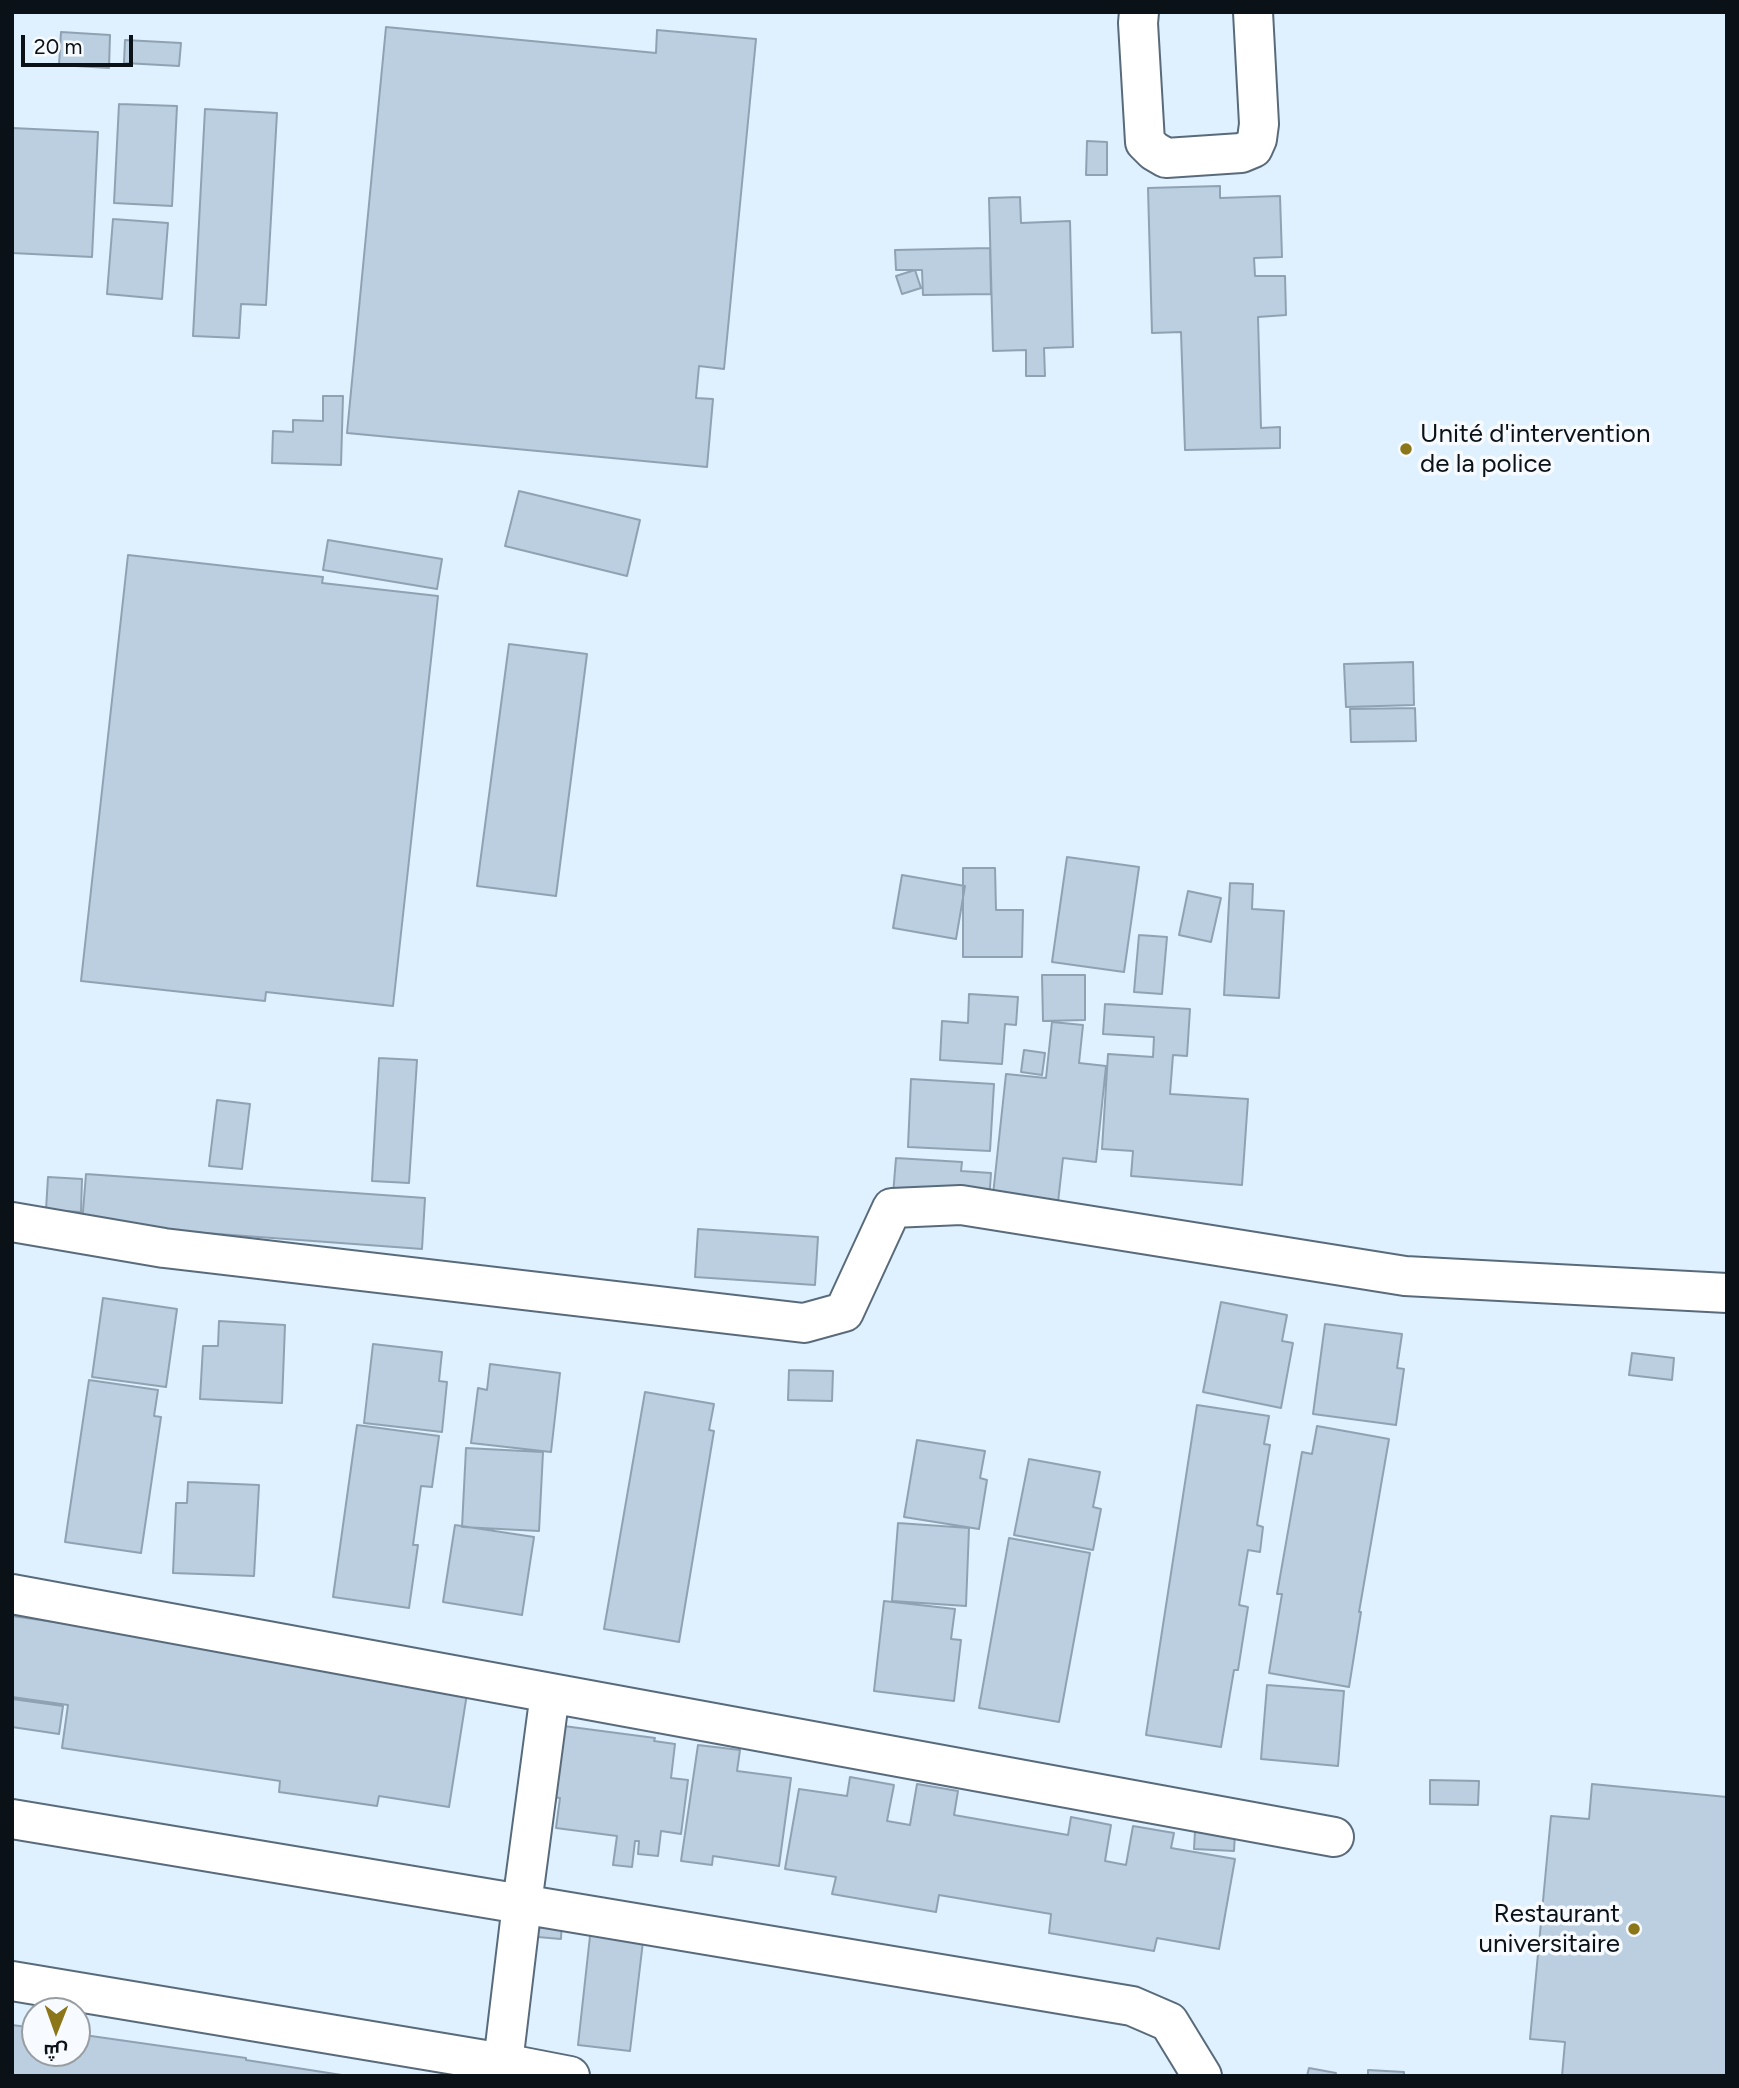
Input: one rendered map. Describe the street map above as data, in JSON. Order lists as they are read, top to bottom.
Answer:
{
  "places": ["Unité d'intervention de la police", "Restaurant universitaire"],
  "scale_bar": "20 m",
  "north": "bottom"
}
